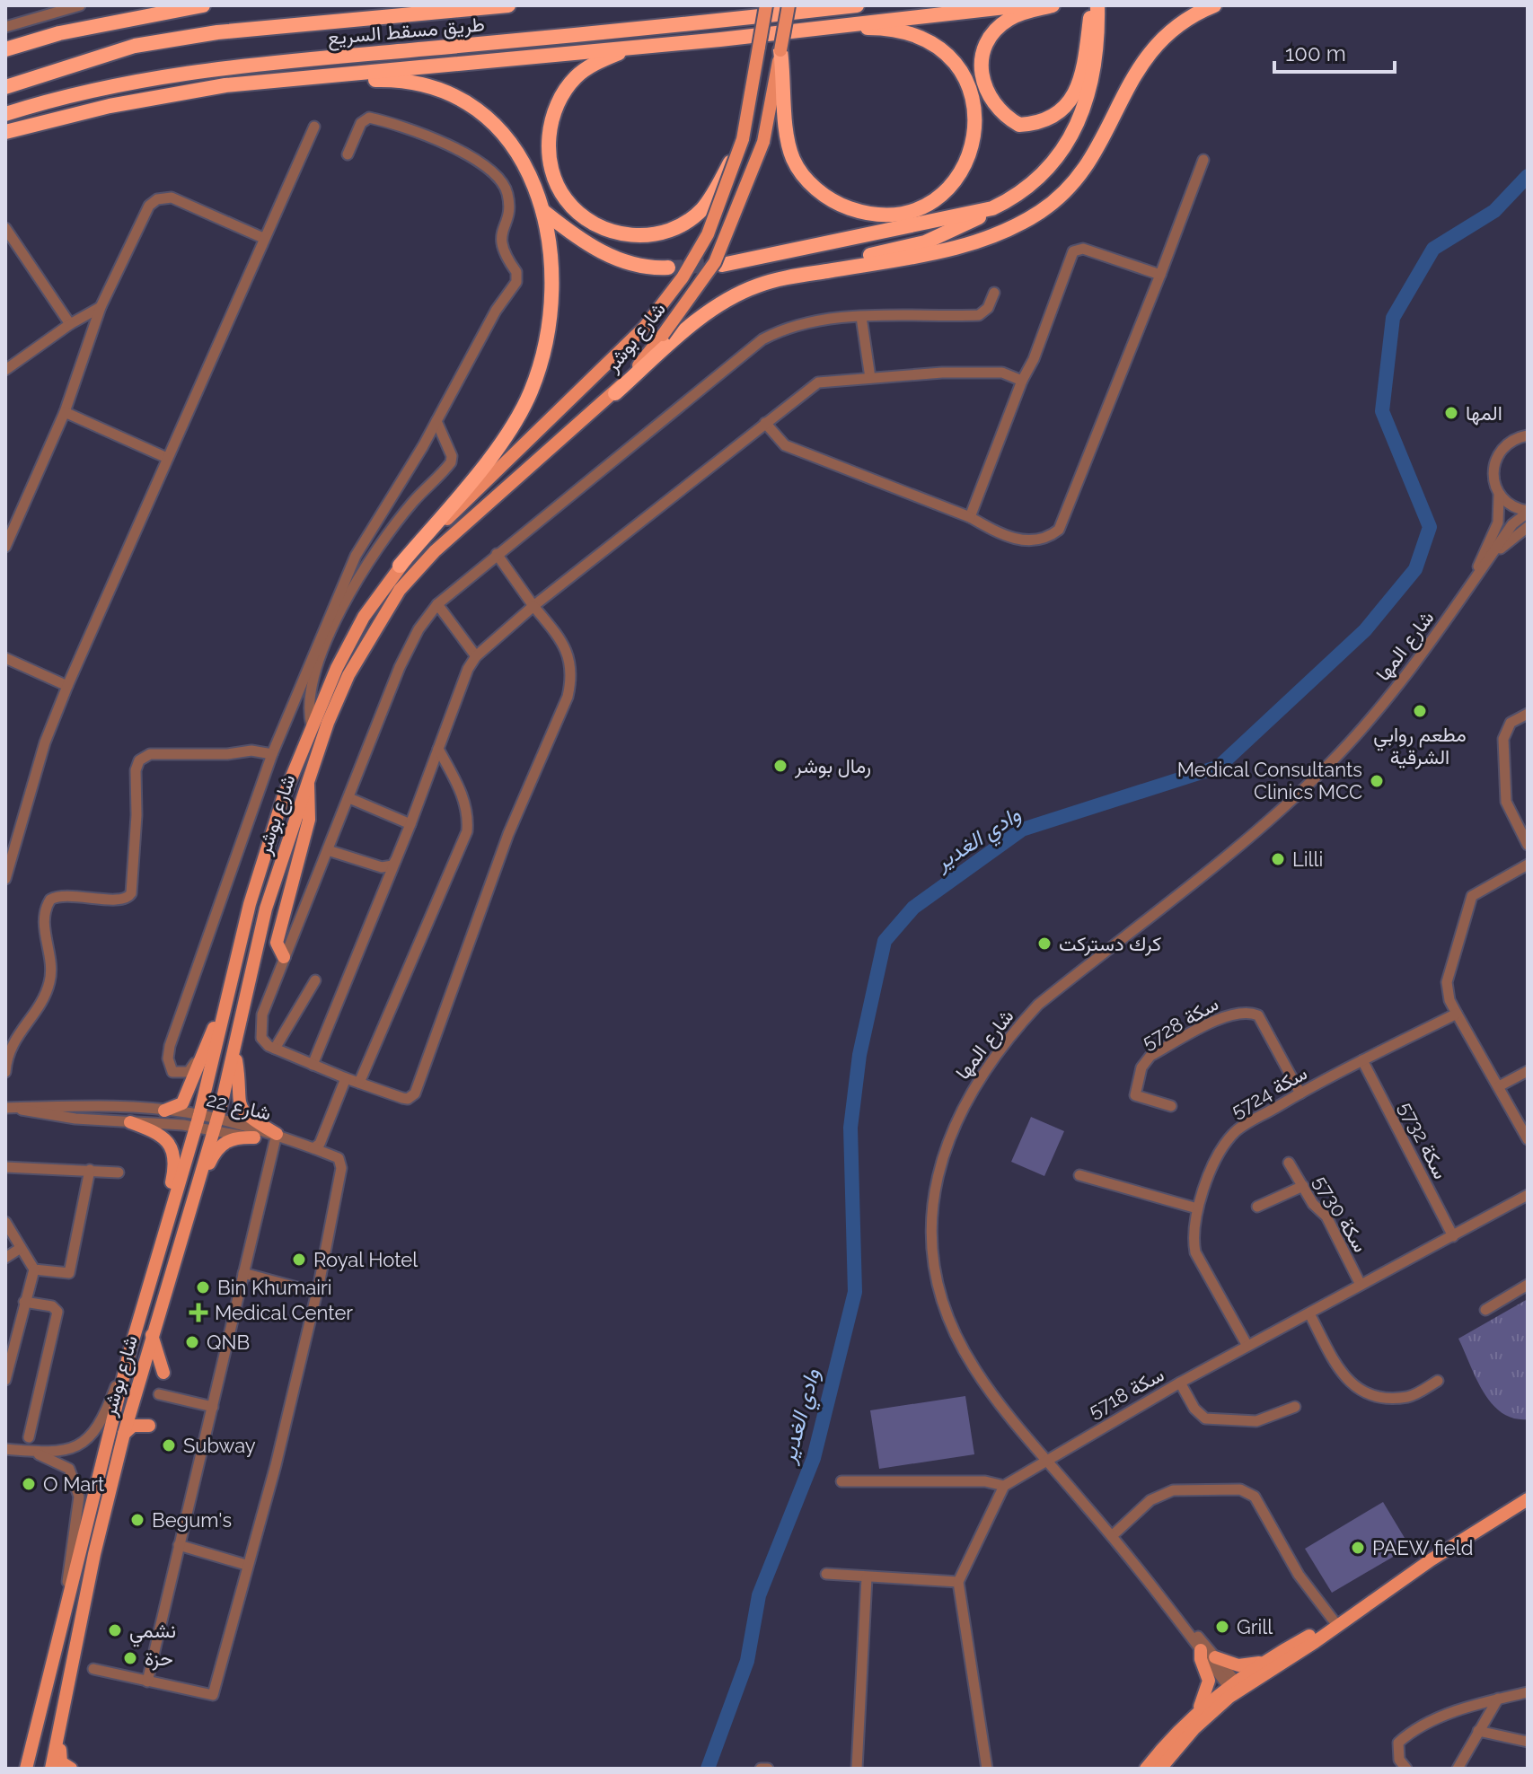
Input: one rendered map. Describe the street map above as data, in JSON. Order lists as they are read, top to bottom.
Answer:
{
  "streets": {
    "highway": ["طريق مسقط السريع"],
    "main road": ["شارع بوشر"],
    "street": [
      "شارع المها",
      "سكة 5728",
      "سكة 5724",
      "شارع 22",
      "سكة 5732",
      "سكة 5730",
      "سكة 5718"
    ]
  },
  "crossings": [
    ["شارع بوشر", "شارع 22"],
    ["شارع المها", "سكة 5718"],
    ["سكة 5728", "سكة 5724"],
    ["سكة 5724", "سكة 5732"],
    ["سكة 5724", "سكة 5718"],
    ["سكة 5732", "سكة 5718"],
    ["سكة 5730", "سكة 5718"]
  ],
  "water": ["وادي الغدير"],
  "places": {
    "other": [
      "المها",
      "مطعم روابي الشرقية",
      "رمال بوشر",
      "Medical Consultants Clinics MCC",
      "Lilli",
      "كرك دستركت",
      "Royal Hotel",
      "Bin Khumairi",
      "QNB",
      "Subway",
      "O Mart",
      "Begum's",
      "PAEW field",
      "Grill",
      "نشمي",
      "حزة"
    ],
    "health": ["Medical Center"]
  },
  "scale_bar": "100 m"
}
